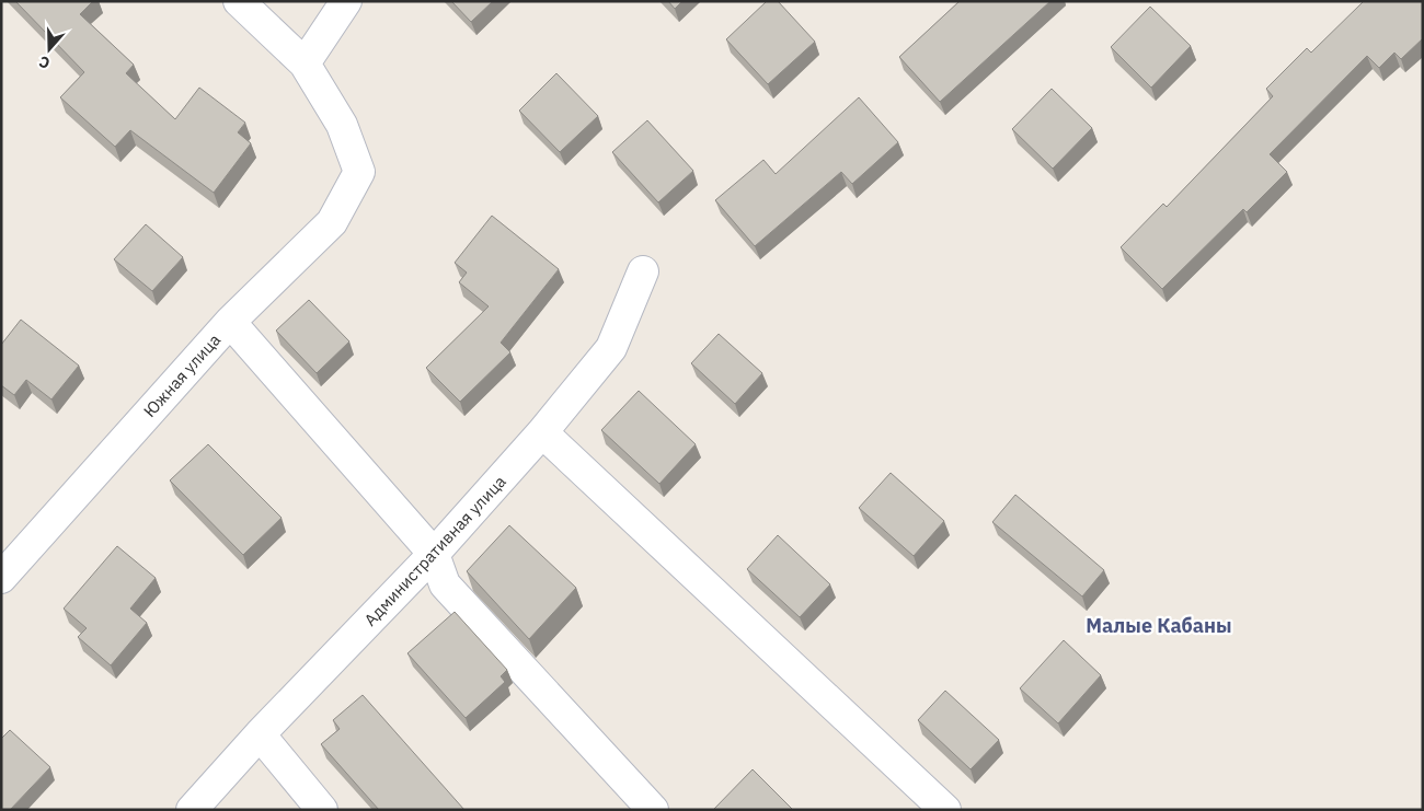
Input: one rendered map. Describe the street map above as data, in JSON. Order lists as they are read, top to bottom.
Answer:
{
  "streets": {
    "street": ["Южная улица", "Административная улица"]
  },
  "districts": ["Малые Кабаны"],
  "north": "bottom"
}
